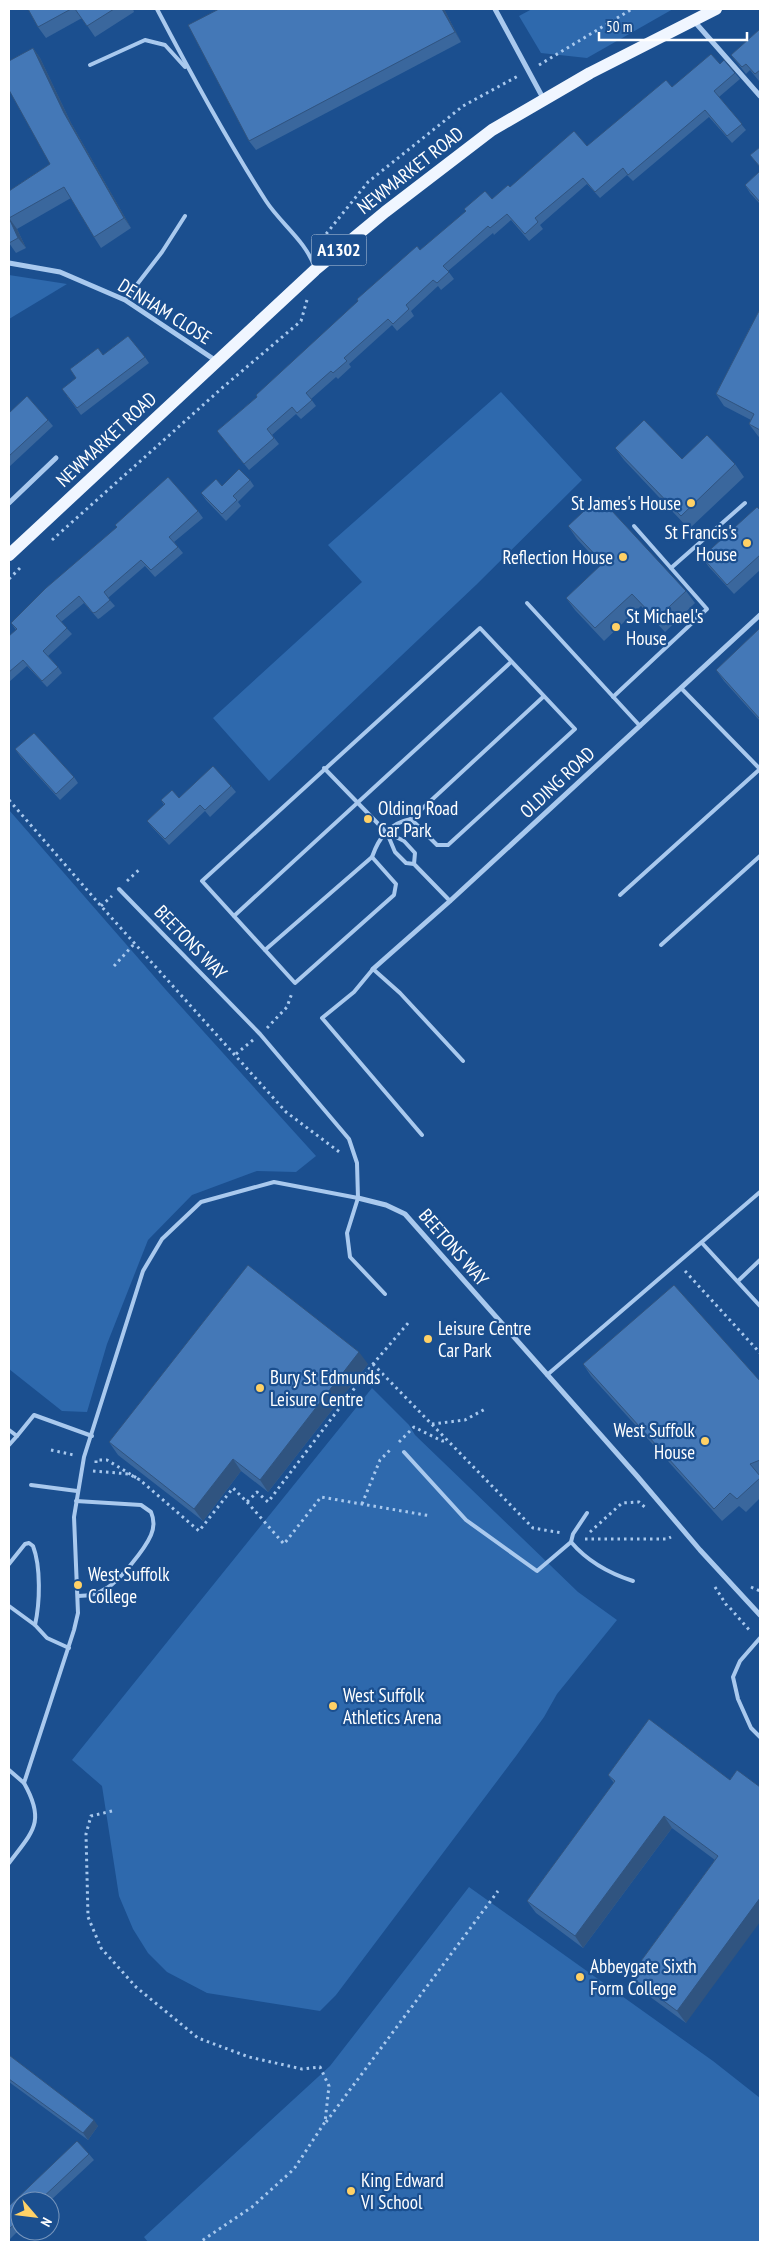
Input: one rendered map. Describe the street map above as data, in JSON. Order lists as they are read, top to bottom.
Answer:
{
  "streets": {
    "main road": ["NEWMARKET ROAD", "A1302"],
    "street": ["DENHAM CLOSE", "OLDING ROAD", "BEETONS WAY"]
  },
  "crossings": [
    ["NEWMARKET ROAD", "DENHAM CLOSE"]
  ],
  "places": [
    "St James's House",
    "St Francis's House",
    "Reflection House",
    "St Michael's House",
    "Olding Road Car Park",
    "Leisure Centre Car Park",
    "Bury St Edmunds Leisure Centre",
    "West Suffolk House",
    "West Suffolk College",
    "West Suffolk Athletics Arena",
    "Abbeygate Sixth Form College",
    "King Edward VI School"
  ],
  "scale_bar": "50 m",
  "north": "bottom right"
}
